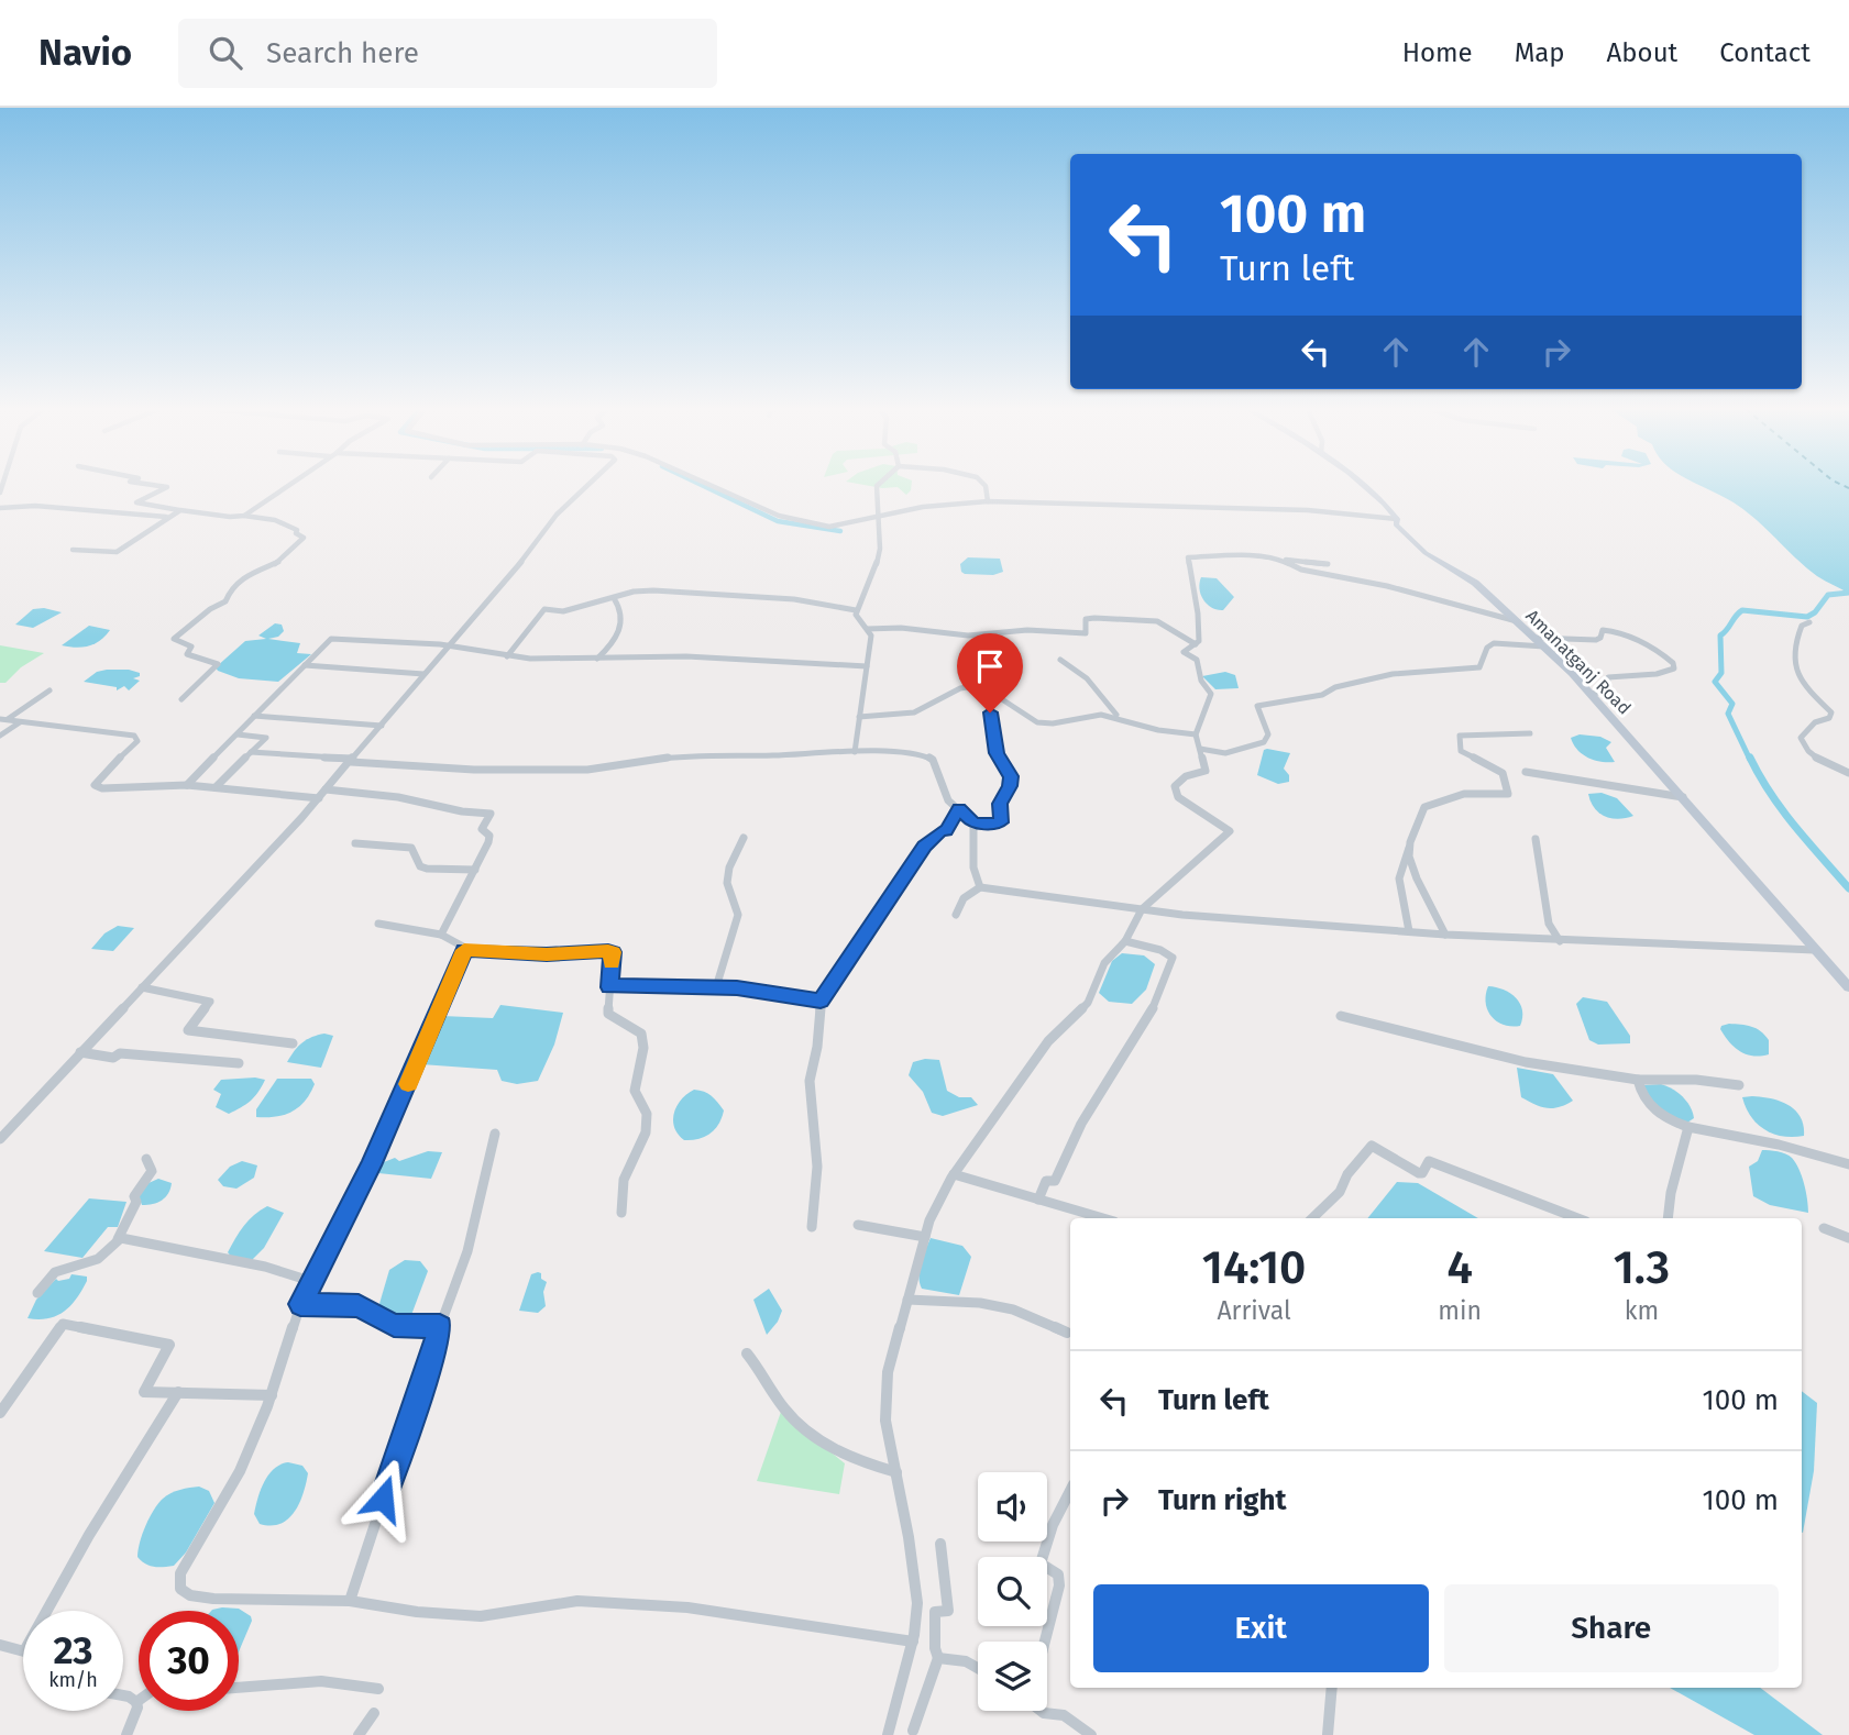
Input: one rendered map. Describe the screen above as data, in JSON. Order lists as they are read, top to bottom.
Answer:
{
  "streets": {
    "main road": ["Amanatganj Road"]
  },
  "page": {
    "header": "Navio",
    "search": "Search here",
    "nav": [
      "Home",
      "Map",
      "About",
      "Contact"
    ],
    "turn": ["100 m", "Turn left"],
    "eta": [
      "14:10",
      "Arrival",
      "4",
      "min",
      "1.3",
      "km"
    ],
    "list": [
      {
        "name": "Turn left",
        "value": "100 m"
      },
      {
        "name": "Turn right",
        "value": "100 m"
      }
    ],
    "buttons": ["Exit", "Share"],
    "speed": "23 km/h",
    "limit": "30"
  }
}
